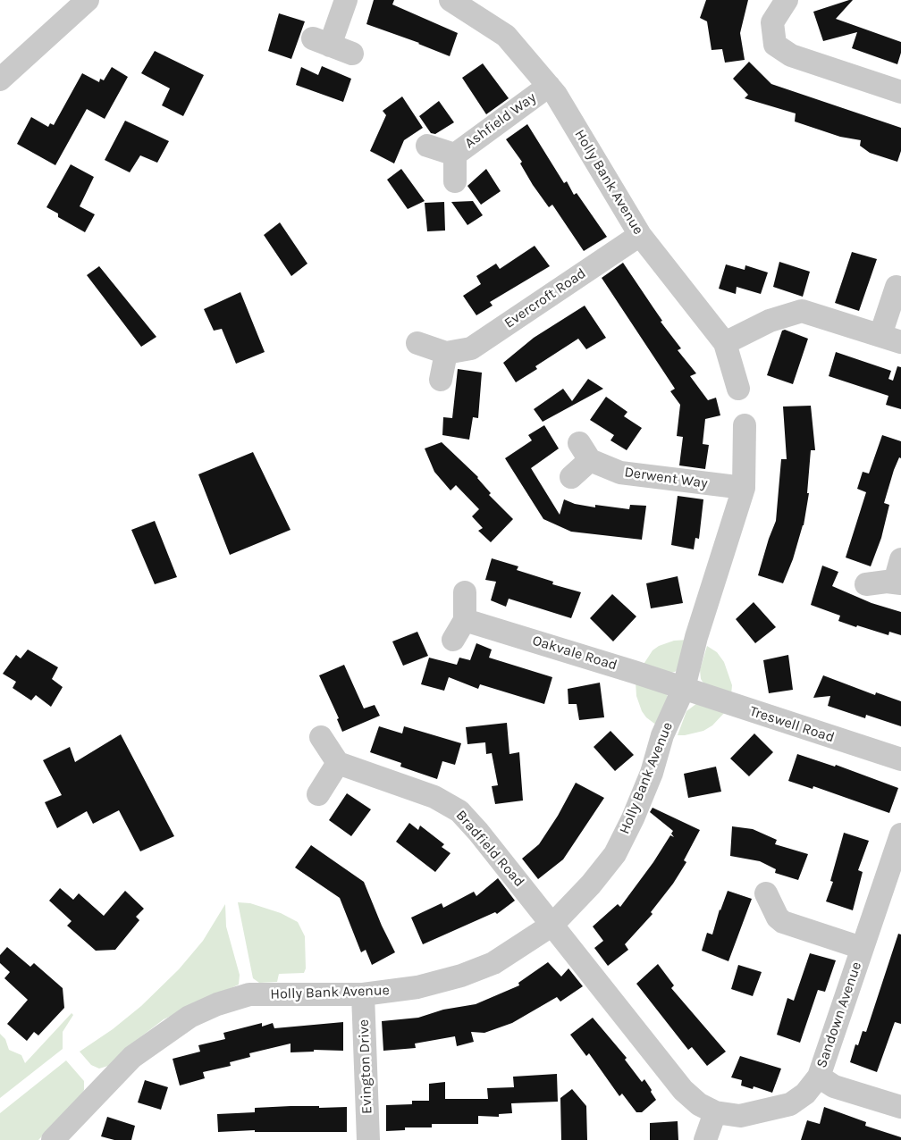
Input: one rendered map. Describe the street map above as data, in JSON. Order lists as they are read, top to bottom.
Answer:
{
  "streets": {
    "street": [
      "Ashfield Way",
      "Holly Bank Avenue",
      "Evercroft Road",
      "Derwent Way",
      "Oakvale Road",
      "Treswell Road",
      "Bradfield Road",
      "Sandown Avenue",
      "Evington Drive"
    ]
  },
  "crossings": [
    ["Ashfield Way", "Holly Bank Avenue"],
    ["Holly Bank Avenue", "Evercroft Road"],
    ["Holly Bank Avenue", "Derwent Way"],
    ["Holly Bank Avenue", "Oakvale Road"],
    ["Holly Bank Avenue", "Treswell Road"],
    ["Holly Bank Avenue", "Bradfield Road"],
    ["Holly Bank Avenue", "Sandown Avenue"],
    ["Holly Bank Avenue", "Evington Drive"],
    ["Oakvale Road", "Treswell Road"],
    ["Bradfield Road", "Sandown Avenue"]
  ]
}
